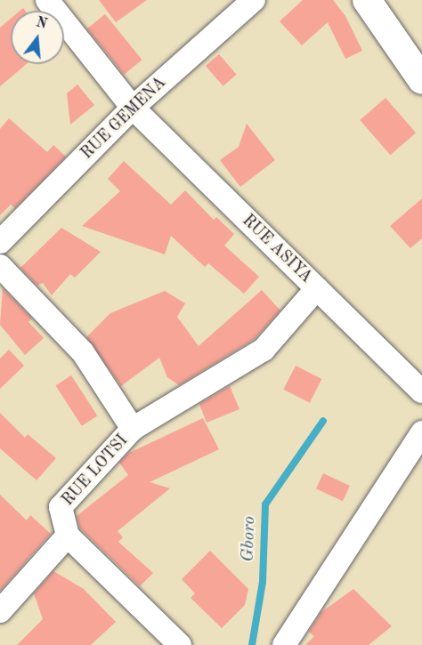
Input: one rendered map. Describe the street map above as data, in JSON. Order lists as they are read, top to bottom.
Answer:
{
  "streets": {
    "street": ["RUE GEMENA", "RUE ASIYA", "RUE LOTSI"]
  },
  "crossings": [
    ["RUE GEMENA", "RUE ASIYA"]
  ],
  "water": ["Gboro"],
  "north": "top"
}
